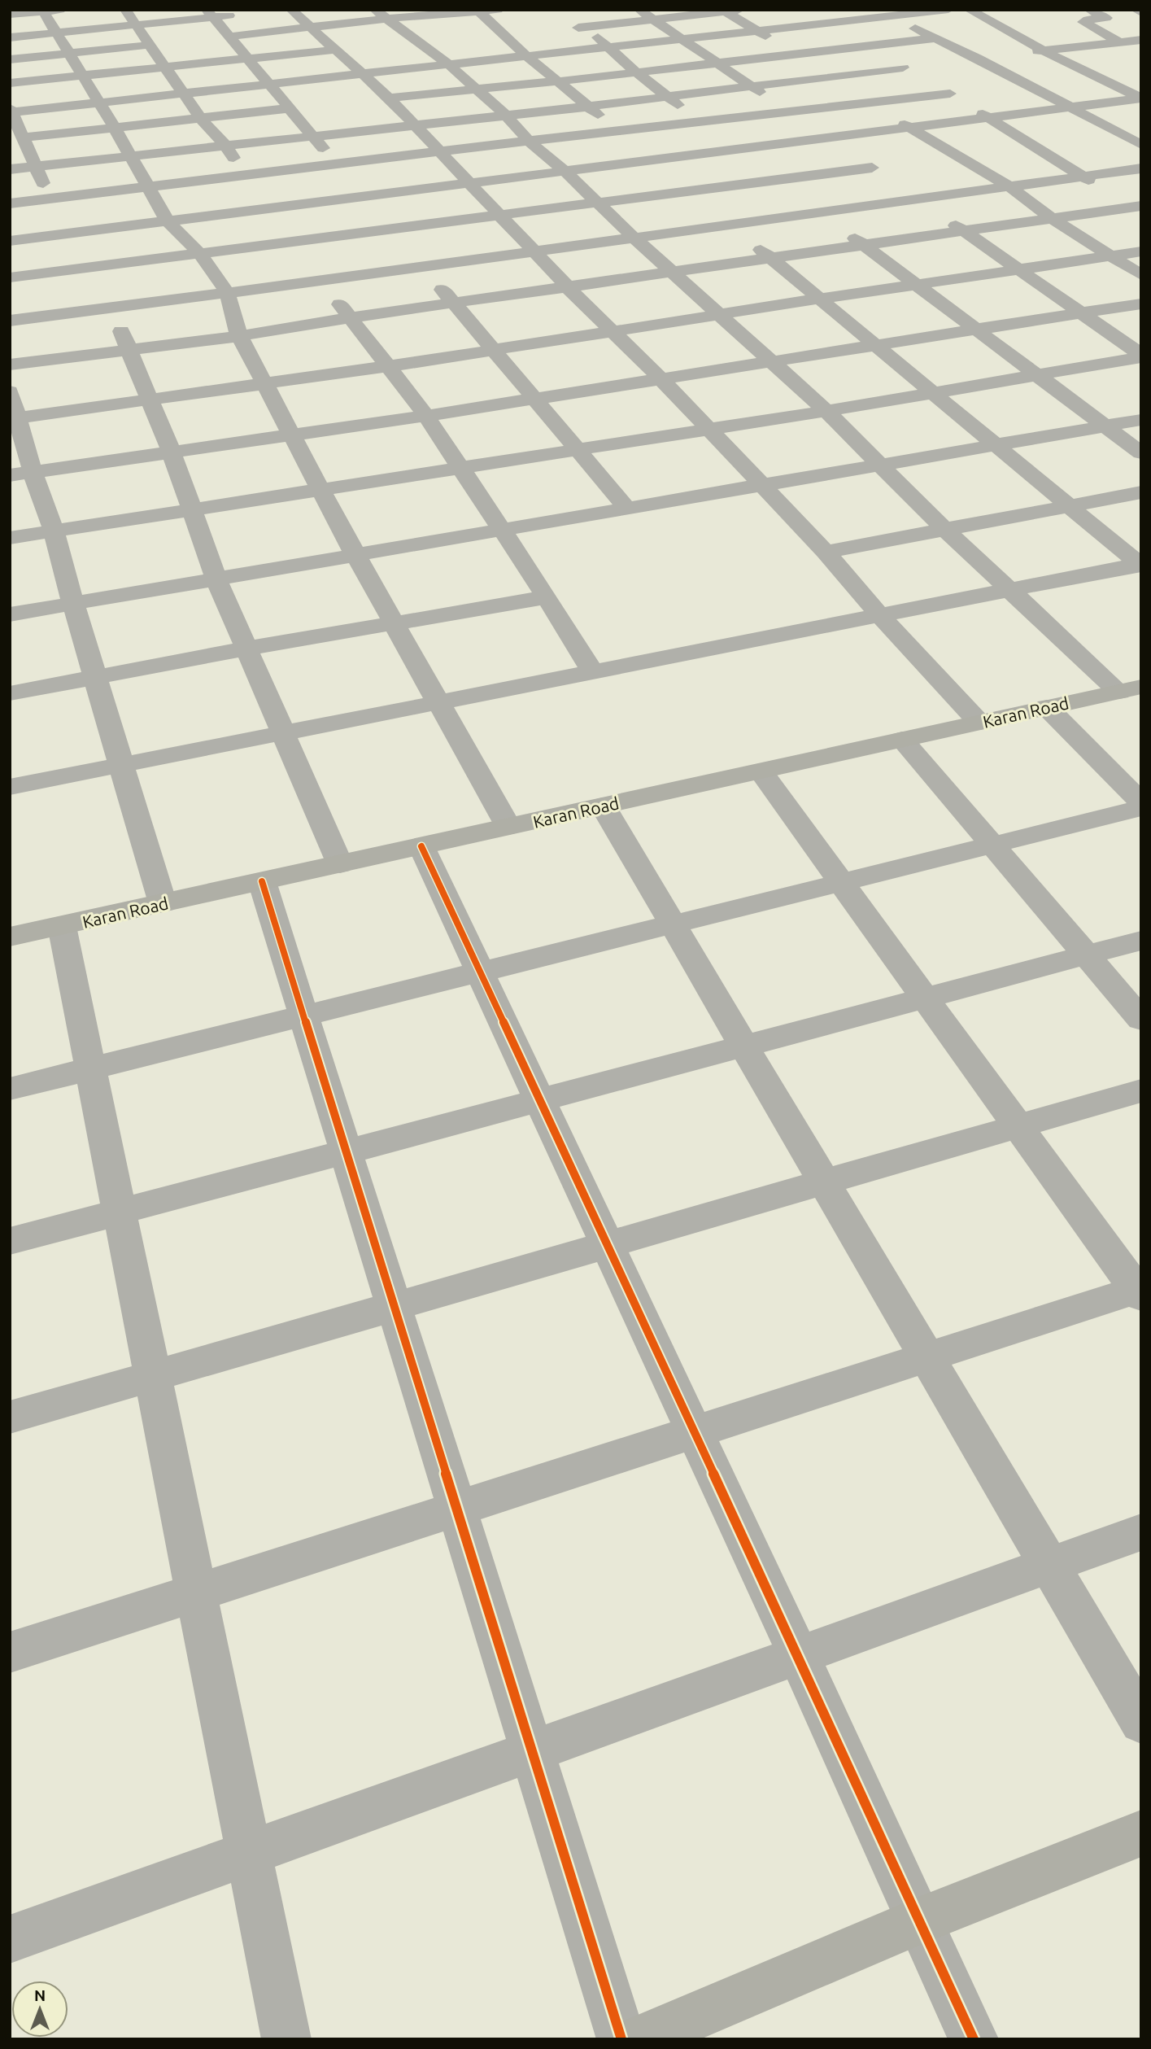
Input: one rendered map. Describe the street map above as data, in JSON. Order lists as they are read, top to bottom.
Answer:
{
  "streets": {
    "street": ["Karan Road"]
  },
  "north": "top"
}
